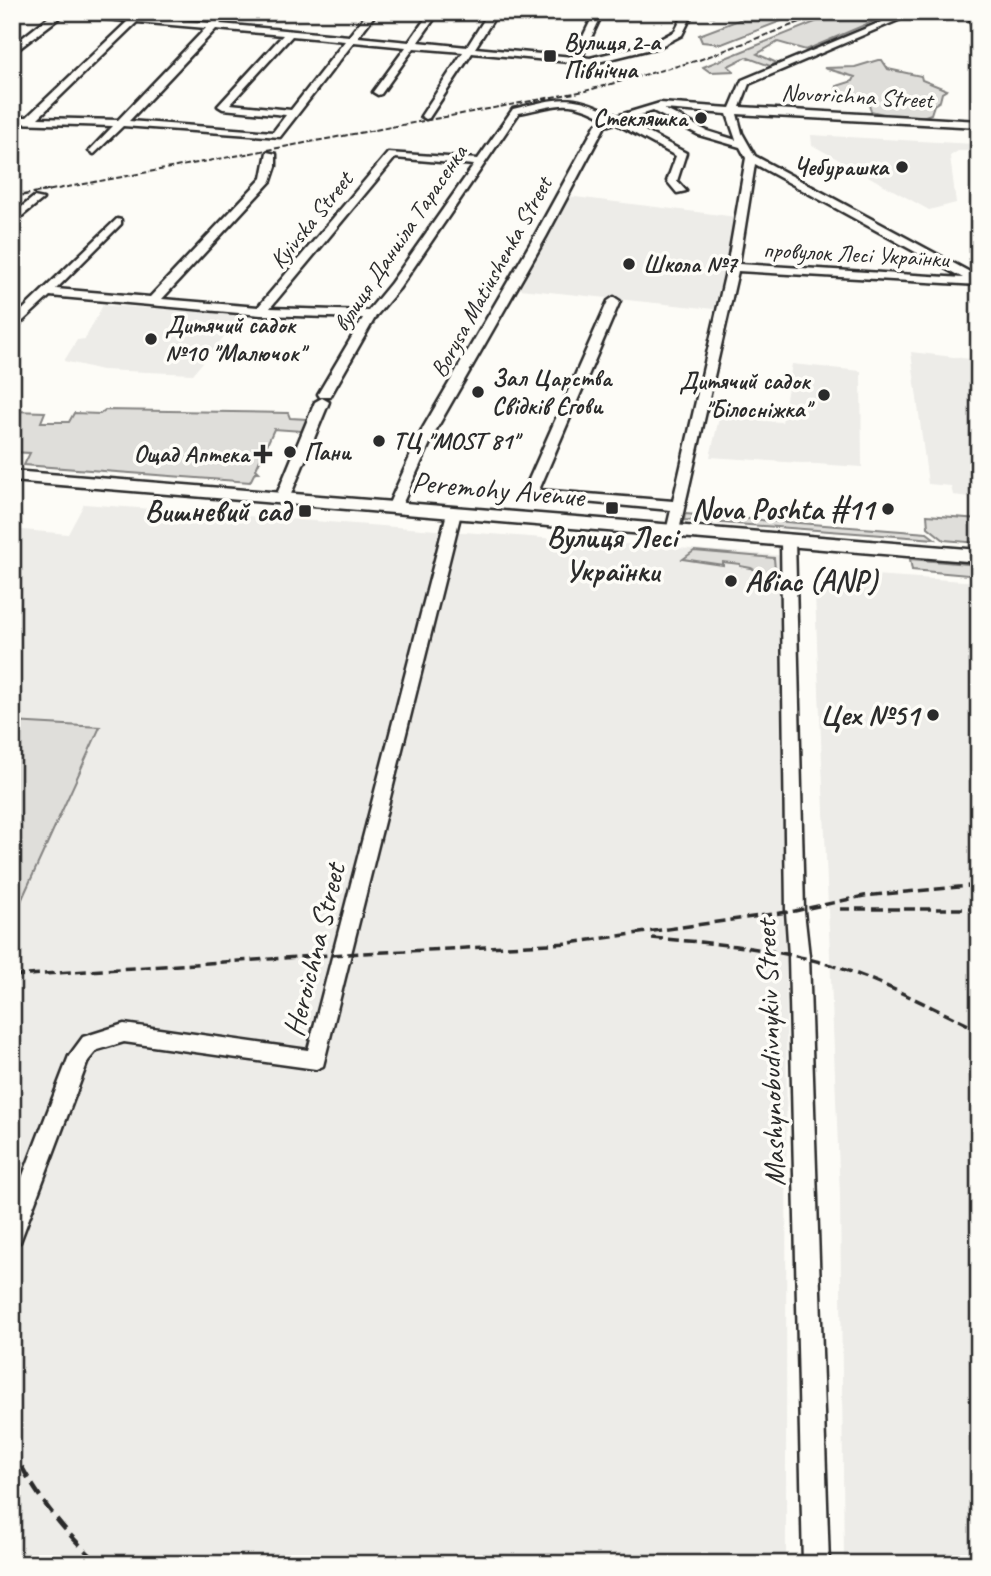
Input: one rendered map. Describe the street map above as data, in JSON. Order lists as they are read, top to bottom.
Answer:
{
  "streets": {
    "main road": ["Peremohy Avenue"],
    "street": [
      "Novorichna Street",
      "Kyivska Street",
      "вулиця Даниіла Тарасенка",
      "провулок Лесі Українки",
      "Borysa Matiushenka Street",
      "Heroichna Street",
      "Mashynobudivnykiv Street"
    ]
  },
  "crossings": [
    ["Novorichna Street", "Borysa Matiushenka Street"],
    ["Kyivska Street", "вулиця Даниіла Тарасенка"],
    ["вулиця Даниіла Тарасенка", "Borysa Matiushenka Street"],
    ["вулиця Даниіла Тарасенка", "Peremohy Avenue"],
    ["Borysa Matiushenka Street", "Peremohy Avenue"],
    ["Peremohy Avenue", "Heroichna Street"],
    ["Peremohy Avenue", "Mashynobudivnykiv Street"]
  ],
  "places": {
    "transit": ["Вулиця 2-а Північна", "Вулиця Лесі Українки", "Вишневий сад"],
    "other": [
      "Стекляшка",
      "Чебурашка",
      "Школа №7",
      "Дитячий садок №10 \"Малючок\"",
      "Зал Царства Свідків Єгови",
      "Дитячий садок \"Білосніжка\"",
      "ТЦ \"MOST 81\"",
      "Пани",
      "Nova Poshta #11",
      "Авіас (ANP)",
      "Цех №51"
    ],
    "health": ["Ощад Аптека"]
  }
}
